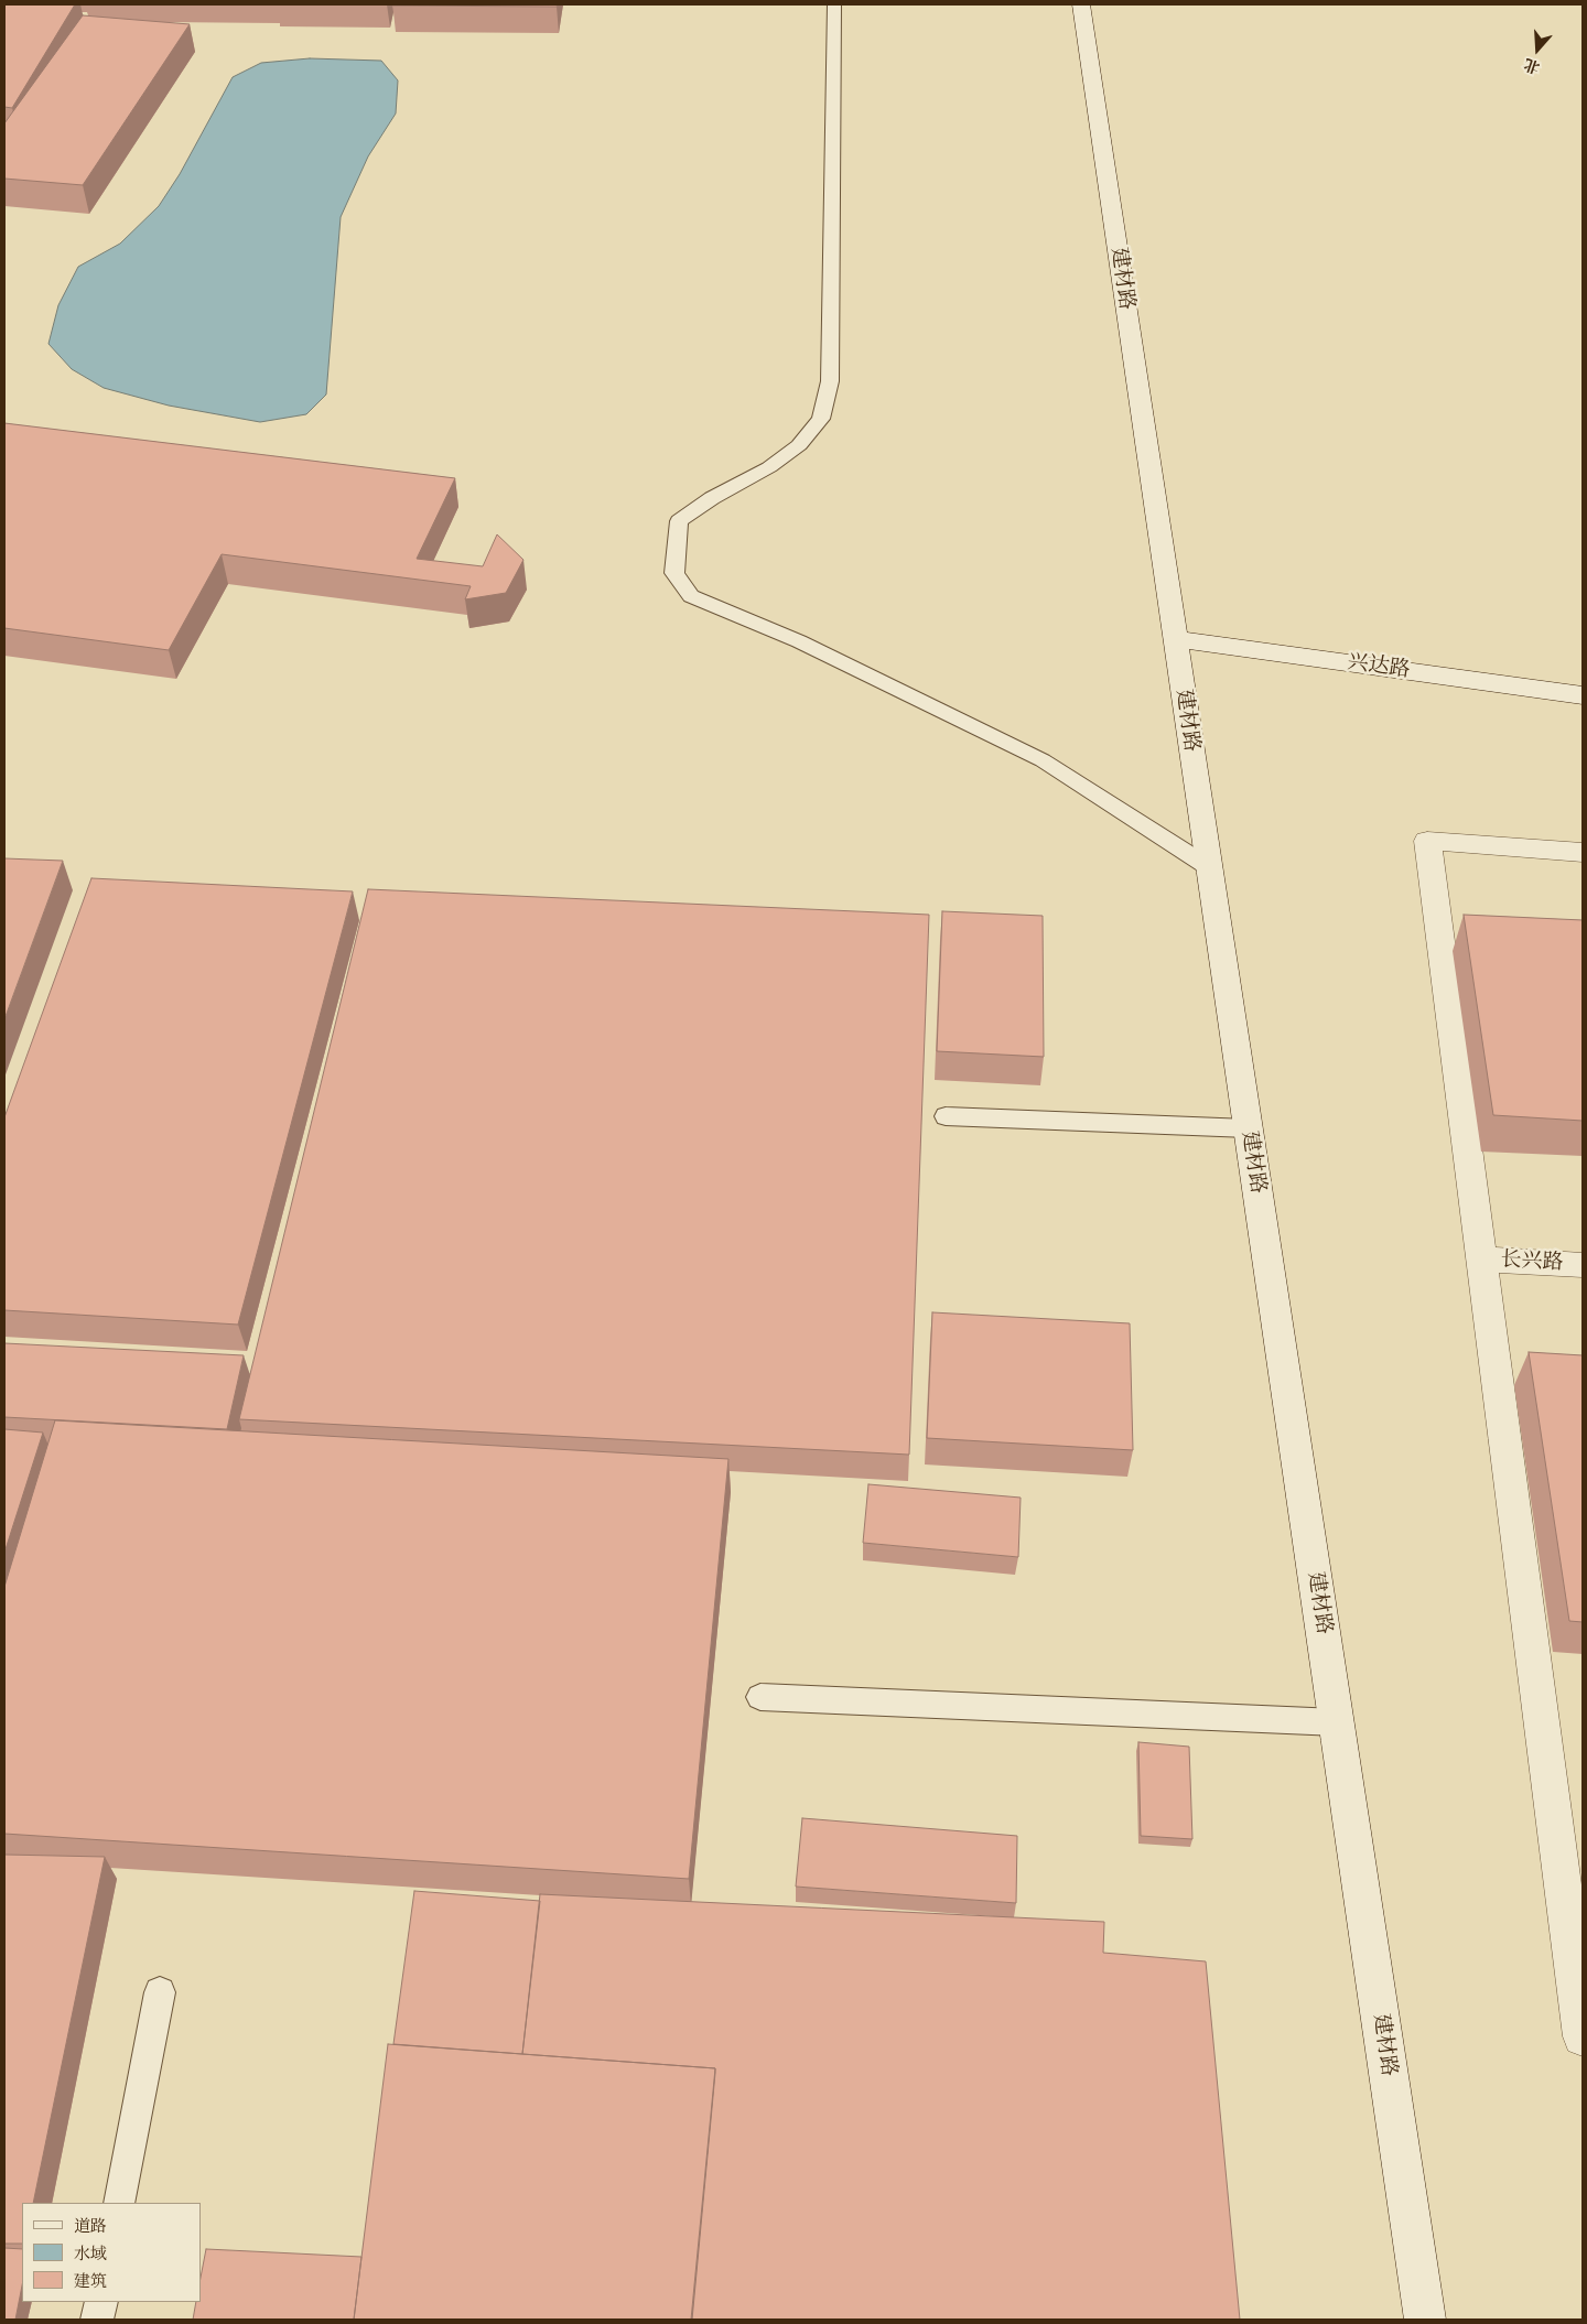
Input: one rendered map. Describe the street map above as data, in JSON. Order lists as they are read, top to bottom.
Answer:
{
  "streets": {
    "street": ["建材路", "兴达路", "长兴路"]
  },
  "crossings": [
    ["建材路", "兴达路"]
  ],
  "legend": ["道路", "水域", "建筑"],
  "north": "bottom"
}
